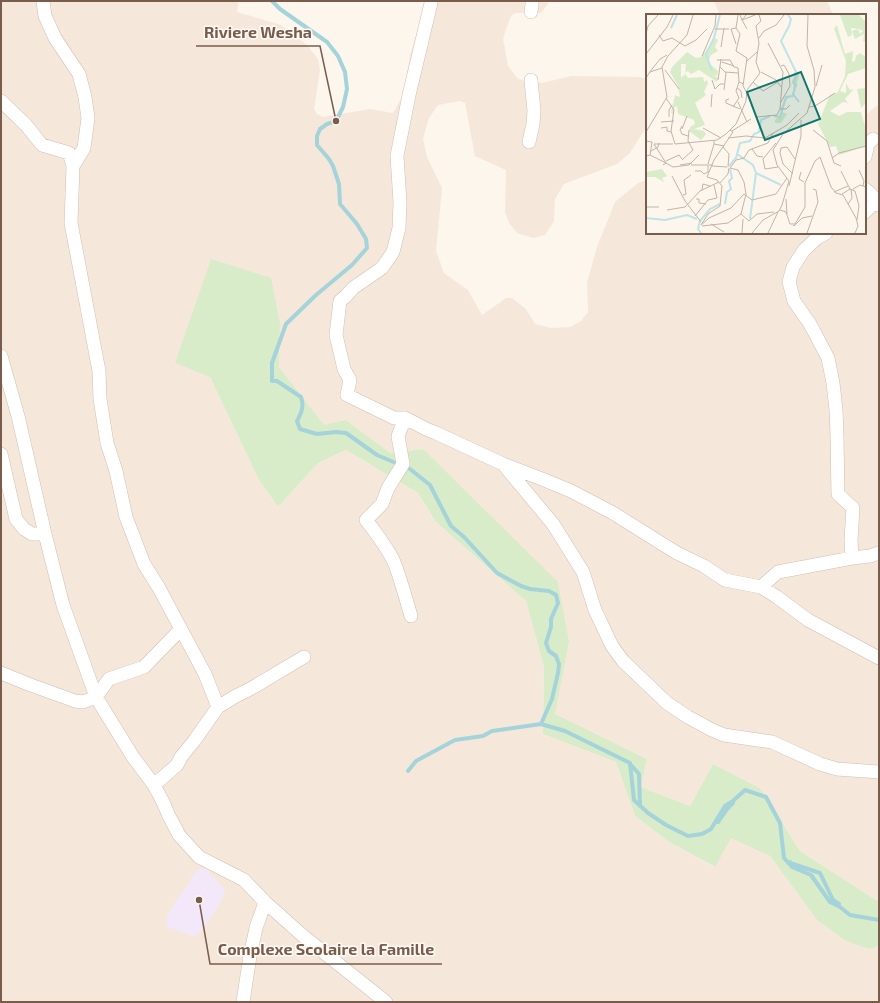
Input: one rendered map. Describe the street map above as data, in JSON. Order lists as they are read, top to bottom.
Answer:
{
  "places": ["Riviere Wesha", "Complexe Scolaire la Famille"]
}
